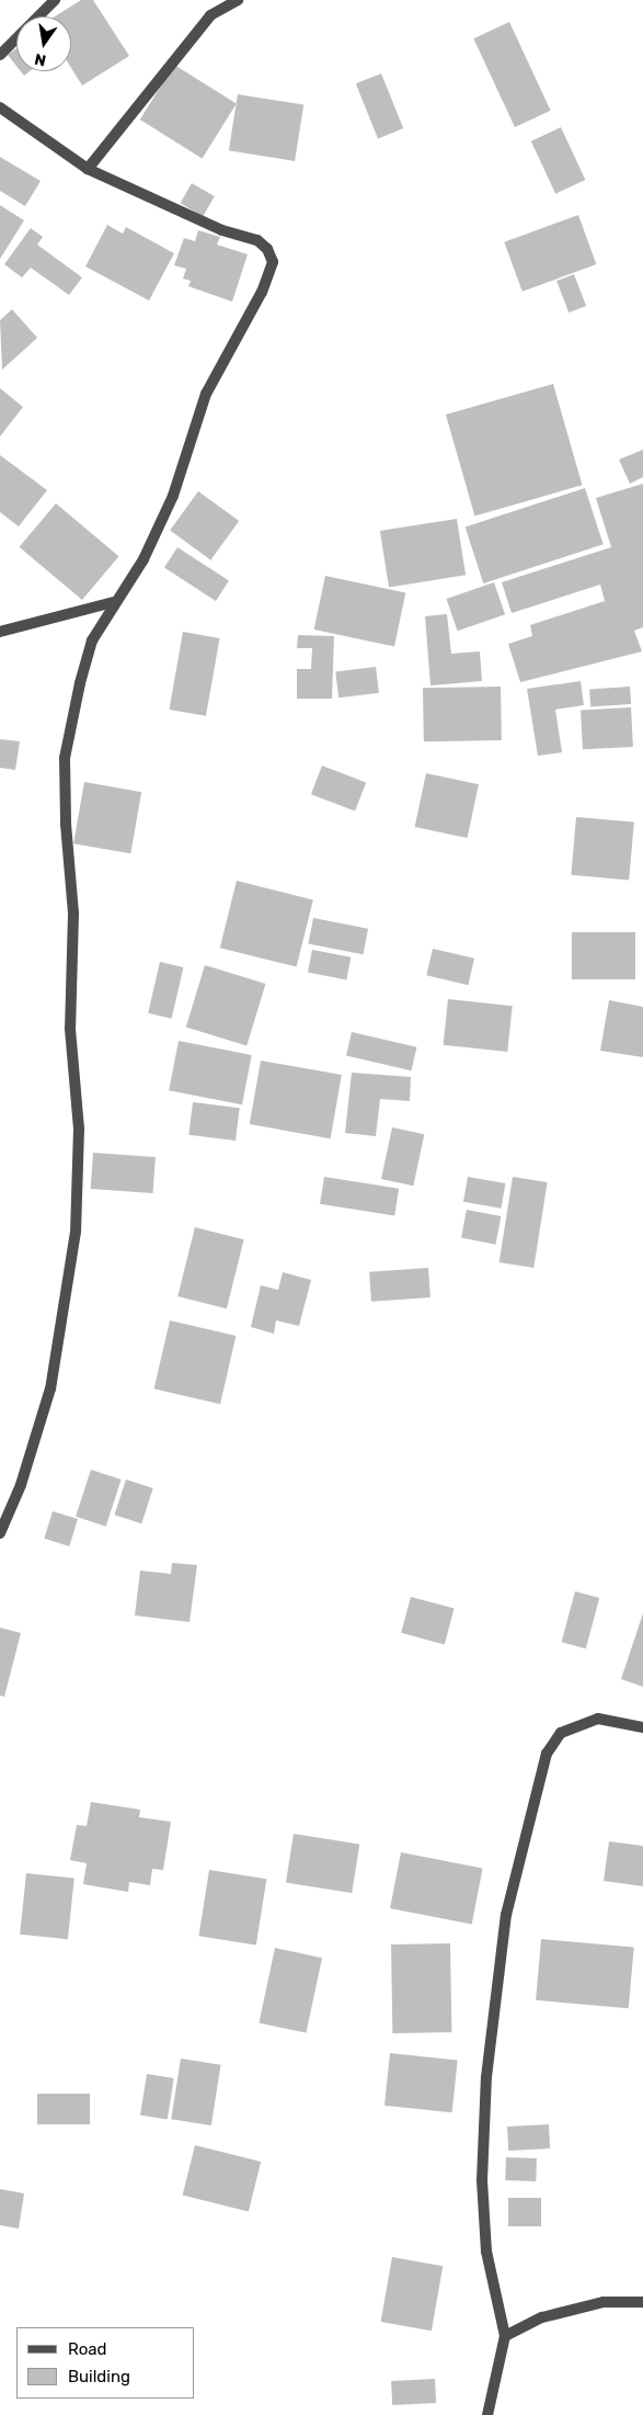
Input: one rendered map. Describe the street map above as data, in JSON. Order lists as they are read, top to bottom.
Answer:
{
  "legend": ["Road", "Building"],
  "north": "bottom"
}
